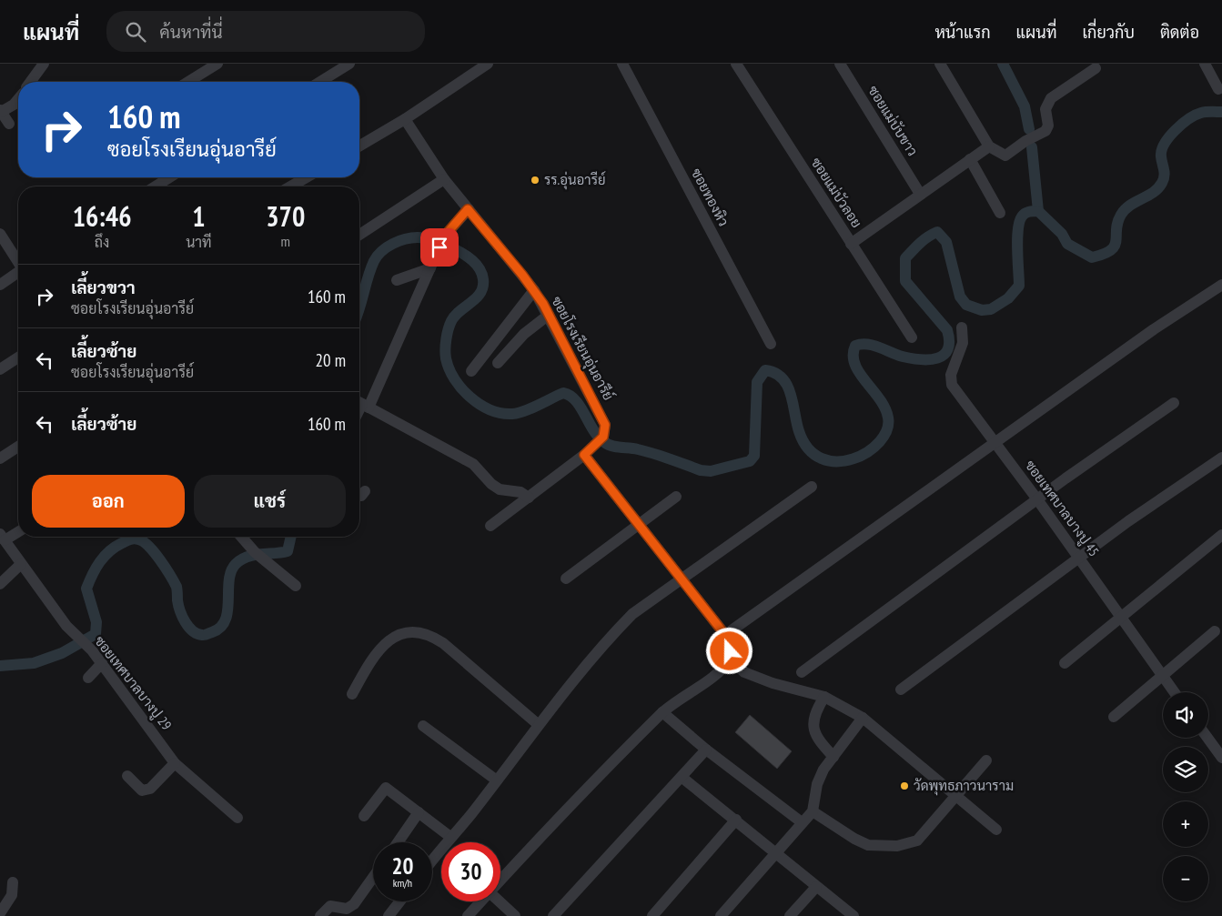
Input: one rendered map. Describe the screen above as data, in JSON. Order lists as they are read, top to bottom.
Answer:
{
  "streets": {
    "street": [
      "ซอยแม่บับขาว",
      "ซอยแม่บัวลอย",
      "ซอยทองหิว",
      "ซอยโรงเรียนอุ่นอารีย์",
      "ซอยเทศบาลบางปู 45",
      "ซอยเทศบาลบางปู 29"
    ]
  },
  "places": ["รร.อุ่นอารีย์", "วัดพุทธภาวนาราม"],
  "page": {
    "header": "แผนที่",
    "search": "ค้นหาที่นี่",
    "nav": [
      "หน้าแรก",
      "แผนที่",
      "เกี่ยวกับ",
      "ติดต่อ"
    ],
    "turn": ["160 m", "ซอยโรงเรียนอุ่นอารีย์"],
    "eta": [
      "16:46",
      "ถึง",
      "1",
      "นาที",
      "370",
      "m"
    ],
    "list": [
      {
        "name": "เลี้ยวขวา",
        "note": "ซอยโรงเรียนอุ่นอารีย์",
        "value": "160 m"
      },
      {
        "name": "เลี้ยวซ้าย",
        "note": "ซอยโรงเรียนอุ่นอารีย์",
        "value": "20 m"
      },
      {
        "name": "เลี้ยวซ้าย",
        "value": "160 m"
      }
    ],
    "buttons": ["ออก", "แชร์"],
    "map_buttons": ["+", "−"],
    "speed": "20 km/h",
    "limit": "30"
  }
}
